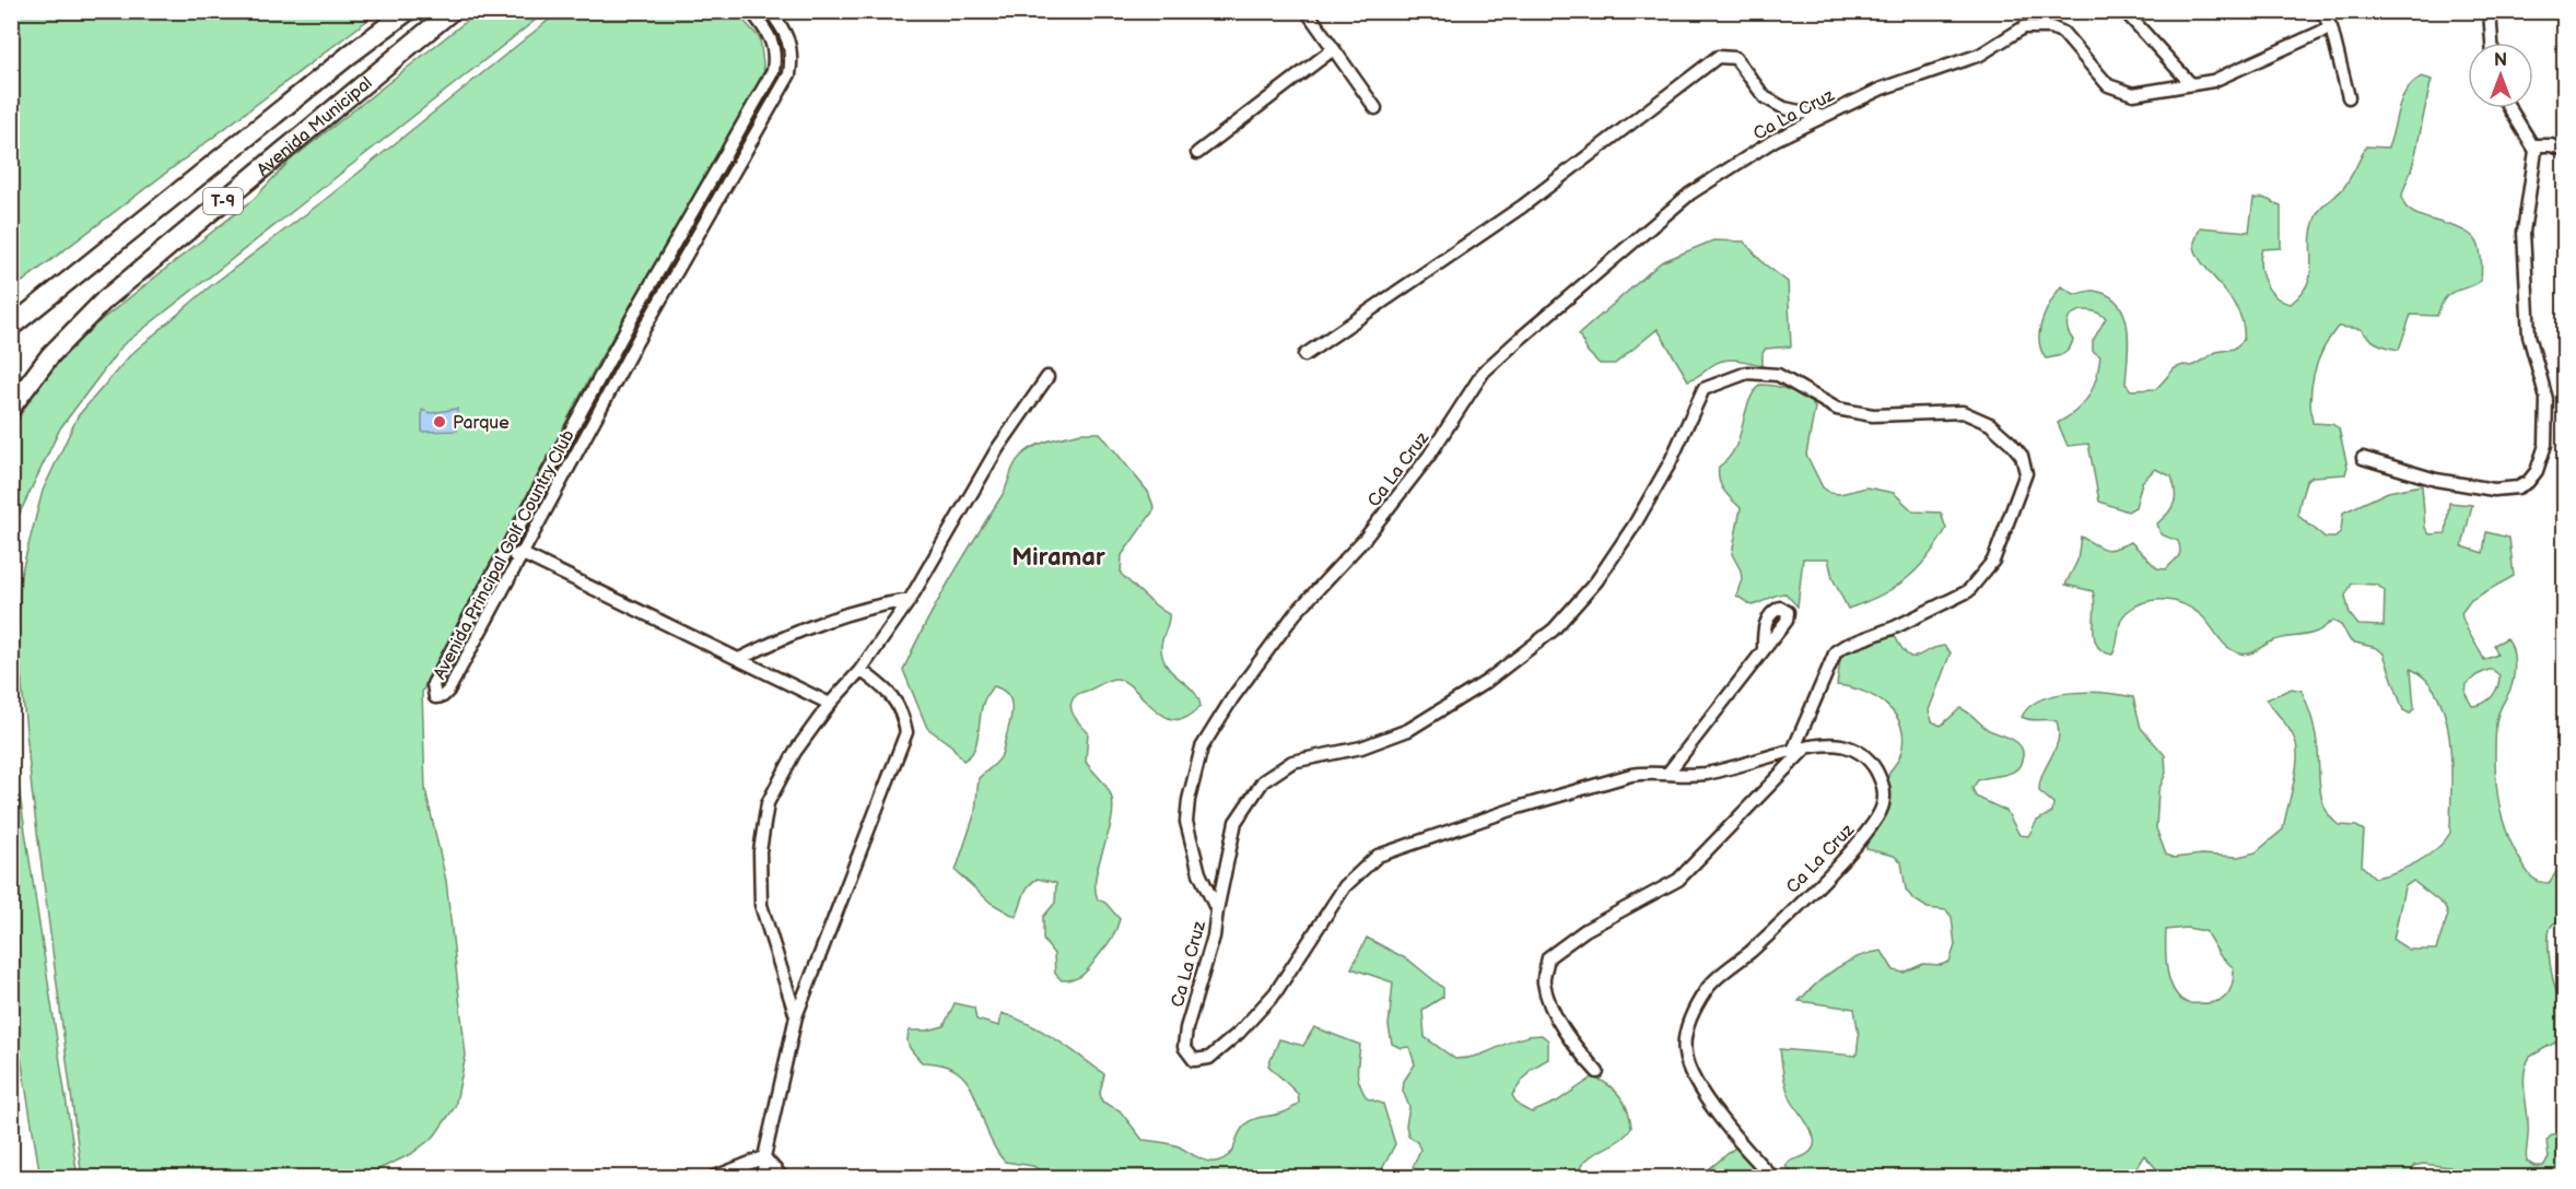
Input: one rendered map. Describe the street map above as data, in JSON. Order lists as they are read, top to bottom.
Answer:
{
  "streets": {
    "highway": ["Avenida Municipal", "T-9"],
    "street": ["Ca La Cruz", "Avenida Principal Golf Country Club"]
  },
  "crossings": [
    ["Avenida Municipal", "T-9"]
  ],
  "districts": ["Miramar"],
  "places": ["Parque"],
  "north": "top"
}
